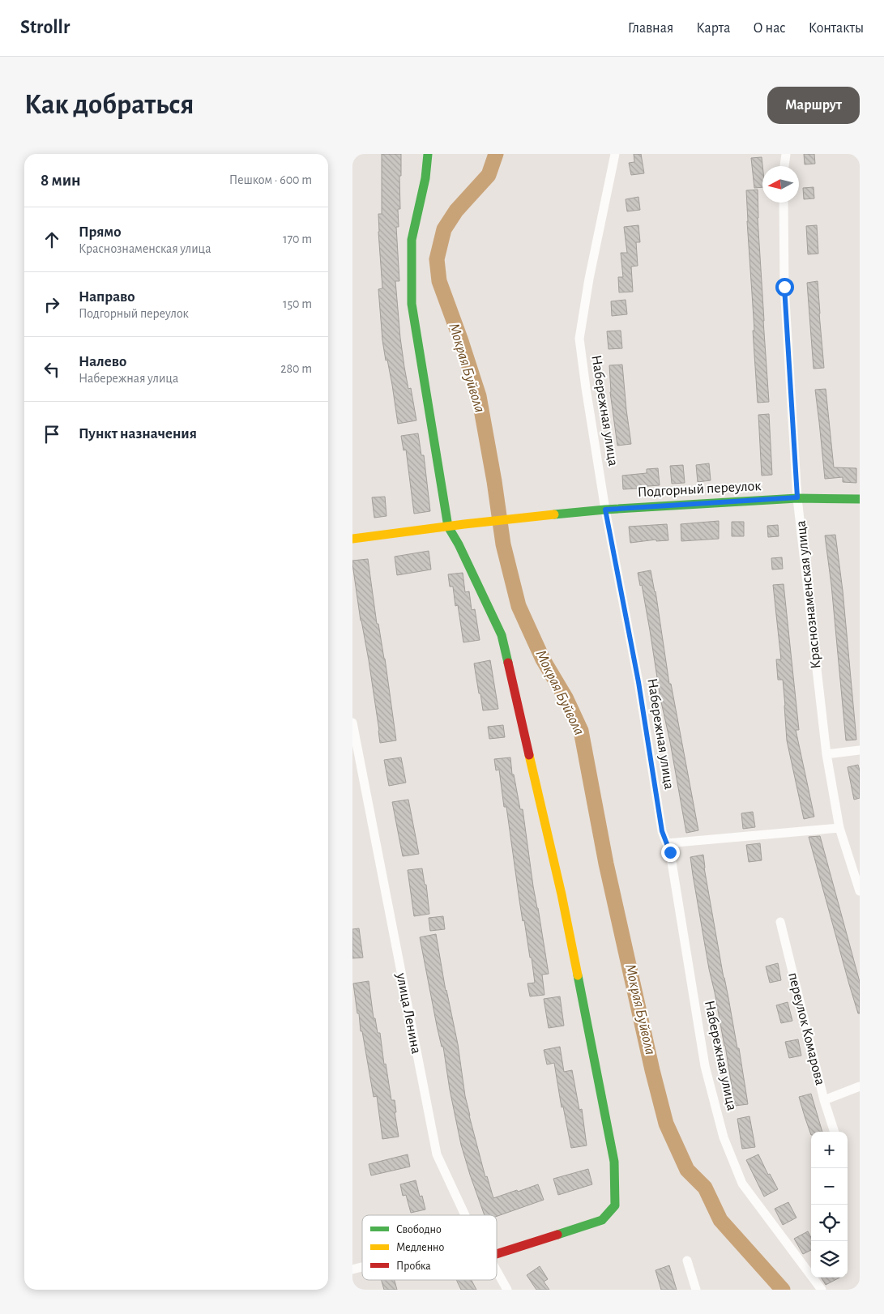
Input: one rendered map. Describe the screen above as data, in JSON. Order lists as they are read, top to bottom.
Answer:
{
  "streets": {
    "street": [
      "Набережная улица",
      "Подгорный переулок",
      "Краснознаменская улица",
      "улица Ленина",
      "переулок Комарова"
    ]
  },
  "crossings": [
    ["Набережная улица", "Подгорный переулок"],
    ["Подгорный переулок", "Краснознаменская улица"]
  ],
  "water": ["Мокрая Буйвола"],
  "legend": ["Свободно", "Медленно", "Пробка"],
  "north": "left",
  "page": {
    "header": "Strollr",
    "nav": [
      "Главная",
      "Карта",
      "О нас",
      "Контакты"
    ],
    "buttons": "Маршрут",
    "title": "Как добраться",
    "heading": ["8 мин", "Пешком · 600 m"],
    "list": [
      ["Прямо", "Краснознаменская улица", "170 m"],
      ["Направо", "Подгорный переулок", "150 m"],
      ["Налево", "Набережная улица", "280 m"],
      "Пункт назначения"
    ],
    "map_buttons": ["+", "−"]
  }
}
